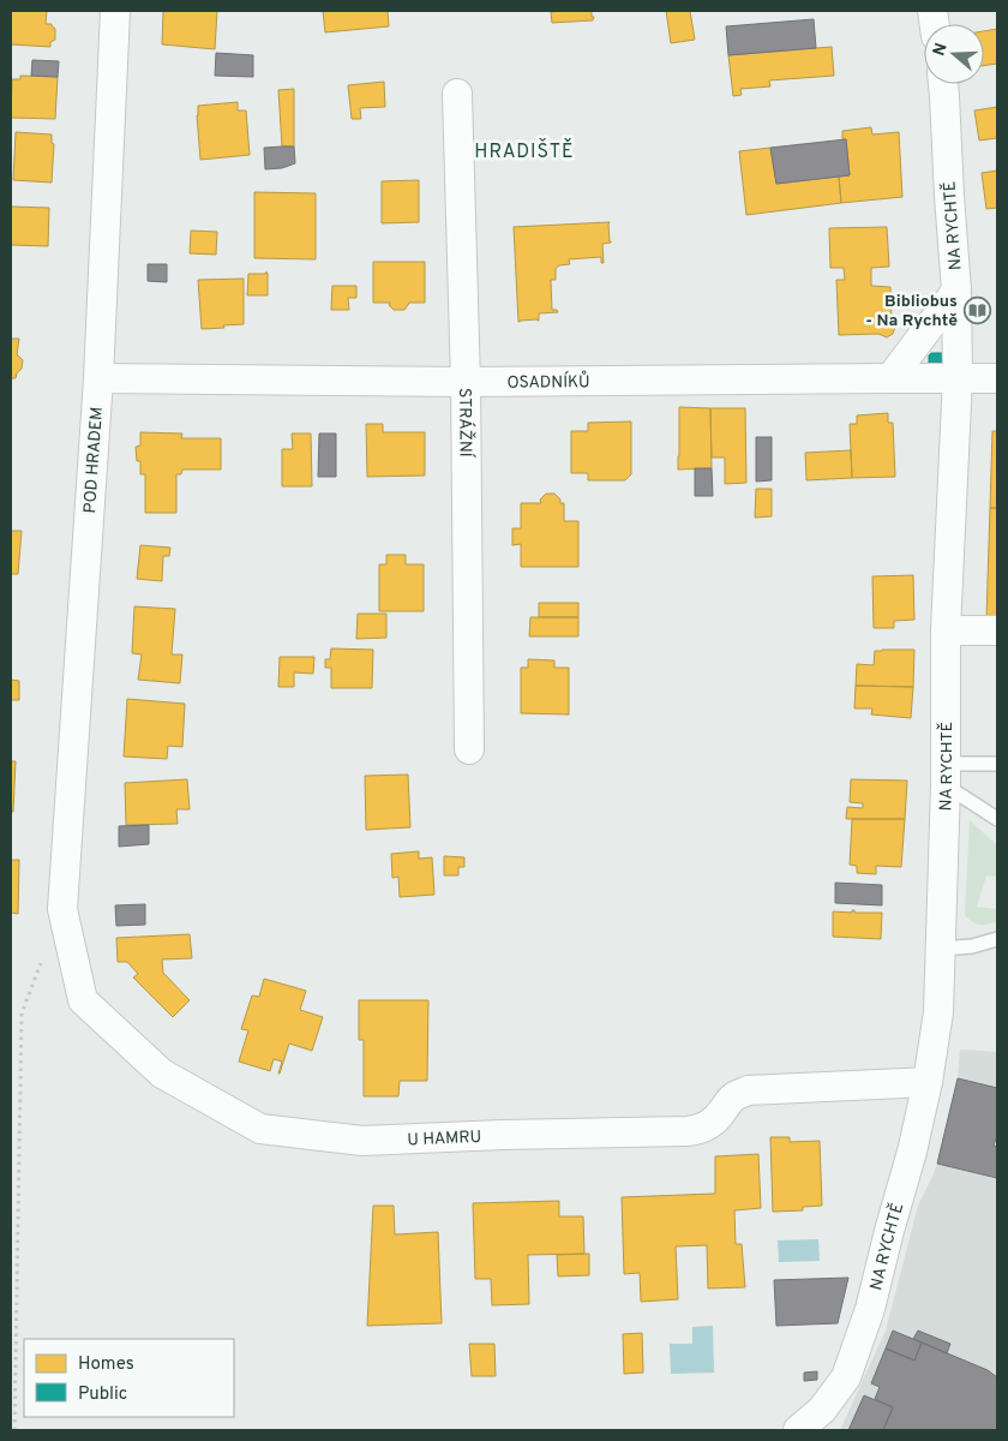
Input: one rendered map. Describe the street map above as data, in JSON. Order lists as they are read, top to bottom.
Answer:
{
  "streets": {
    "street": [
      "NA RYCHTĚ",
      "OSADNÍKŮ",
      "STRÁŽNÍ",
      "POD HRADEM",
      "U HAMRU"
    ]
  },
  "crossings": [
    ["NA RYCHTĚ", "OSADNÍKŮ"],
    ["NA RYCHTĚ", "U HAMRU"],
    ["OSADNÍKŮ", "STRÁŽNÍ"],
    ["OSADNÍKŮ", "POD HRADEM"],
    ["POD HRADEM", "U HAMRU"]
  ],
  "districts": ["HRADIŠTĚ"],
  "places": {
    "library": ["Bibliobus - Na Rychtě"]
  },
  "legend": ["Homes", "Public"],
  "north": "left"
}
